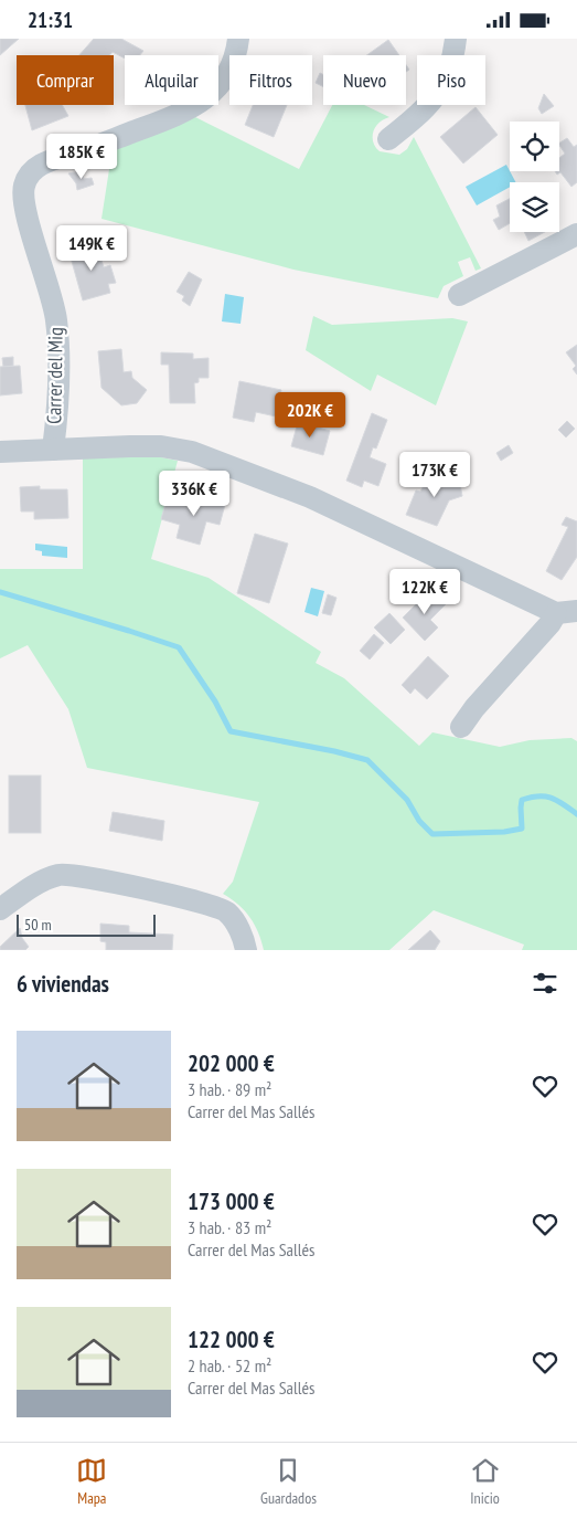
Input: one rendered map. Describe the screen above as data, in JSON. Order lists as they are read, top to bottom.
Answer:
{
  "streets": {
    "street": ["Carrer del Mig"]
  },
  "scale_bar": "50 m",
  "page": {
    "status": "21:31",
    "chip": [
      "Comprar",
      "Alquilar",
      "Filtros",
      "Nuevo",
      "Piso"
    ],
    "price": [
      "185K €",
      "149K €",
      "202K €",
      "173K €",
      "336K €",
      "122K €"
    ],
    "scale": "50 m",
    "heading": "6 viviendas",
    "list": [
      {
        "name": "202 000 €",
        "note": "3 hab. · 89 m² · Carrer del Mas Sallés"
      },
      {
        "name": "173 000 €",
        "note": "3 hab. · 83 m² · Carrer del Mas Sallés"
      },
      {
        "name": "122 000 €",
        "note": "2 hab. · 52 m² · Carrer del Mas Sallés"
      }
    ],
    "tabs": ["Mapa", "Guardados", "Inicio"]
  }
}
